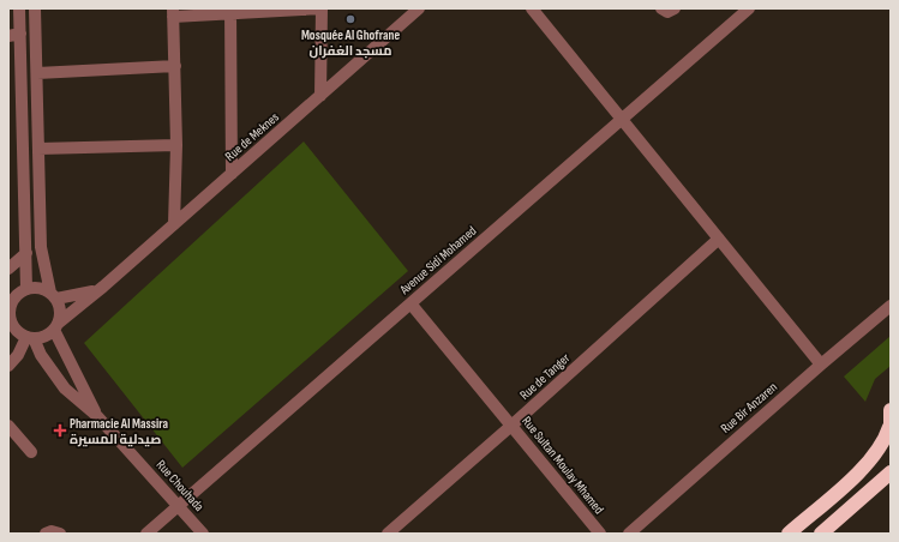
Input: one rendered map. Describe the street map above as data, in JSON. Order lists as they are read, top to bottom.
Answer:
{
  "streets": {
    "street": [
      "Rue de Meknes",
      "Avenue Sidi Mohamed",
      "Rue de Tanger",
      "Rue Bir Anzaren",
      "Rue Sultan Moulay Mhamed",
      "Rue Chouhada"
    ]
  },
  "crossings": [
    ["Rue de Meknes", "Rue Chouhada"],
    ["Avenue Sidi Mohamed", "Rue Sultan Moulay Mhamed"],
    ["Avenue Sidi Mohamed", "Rue Chouhada"],
    ["Rue de Tanger", "Rue Sultan Moulay Mhamed"]
  ],
  "places": {
    "other": ["Mosquée Al Ghofrane مسجد الغفران"],
    "health": ["Pharmacie Al Massira صيدلية المسيرة"]
  }
}
